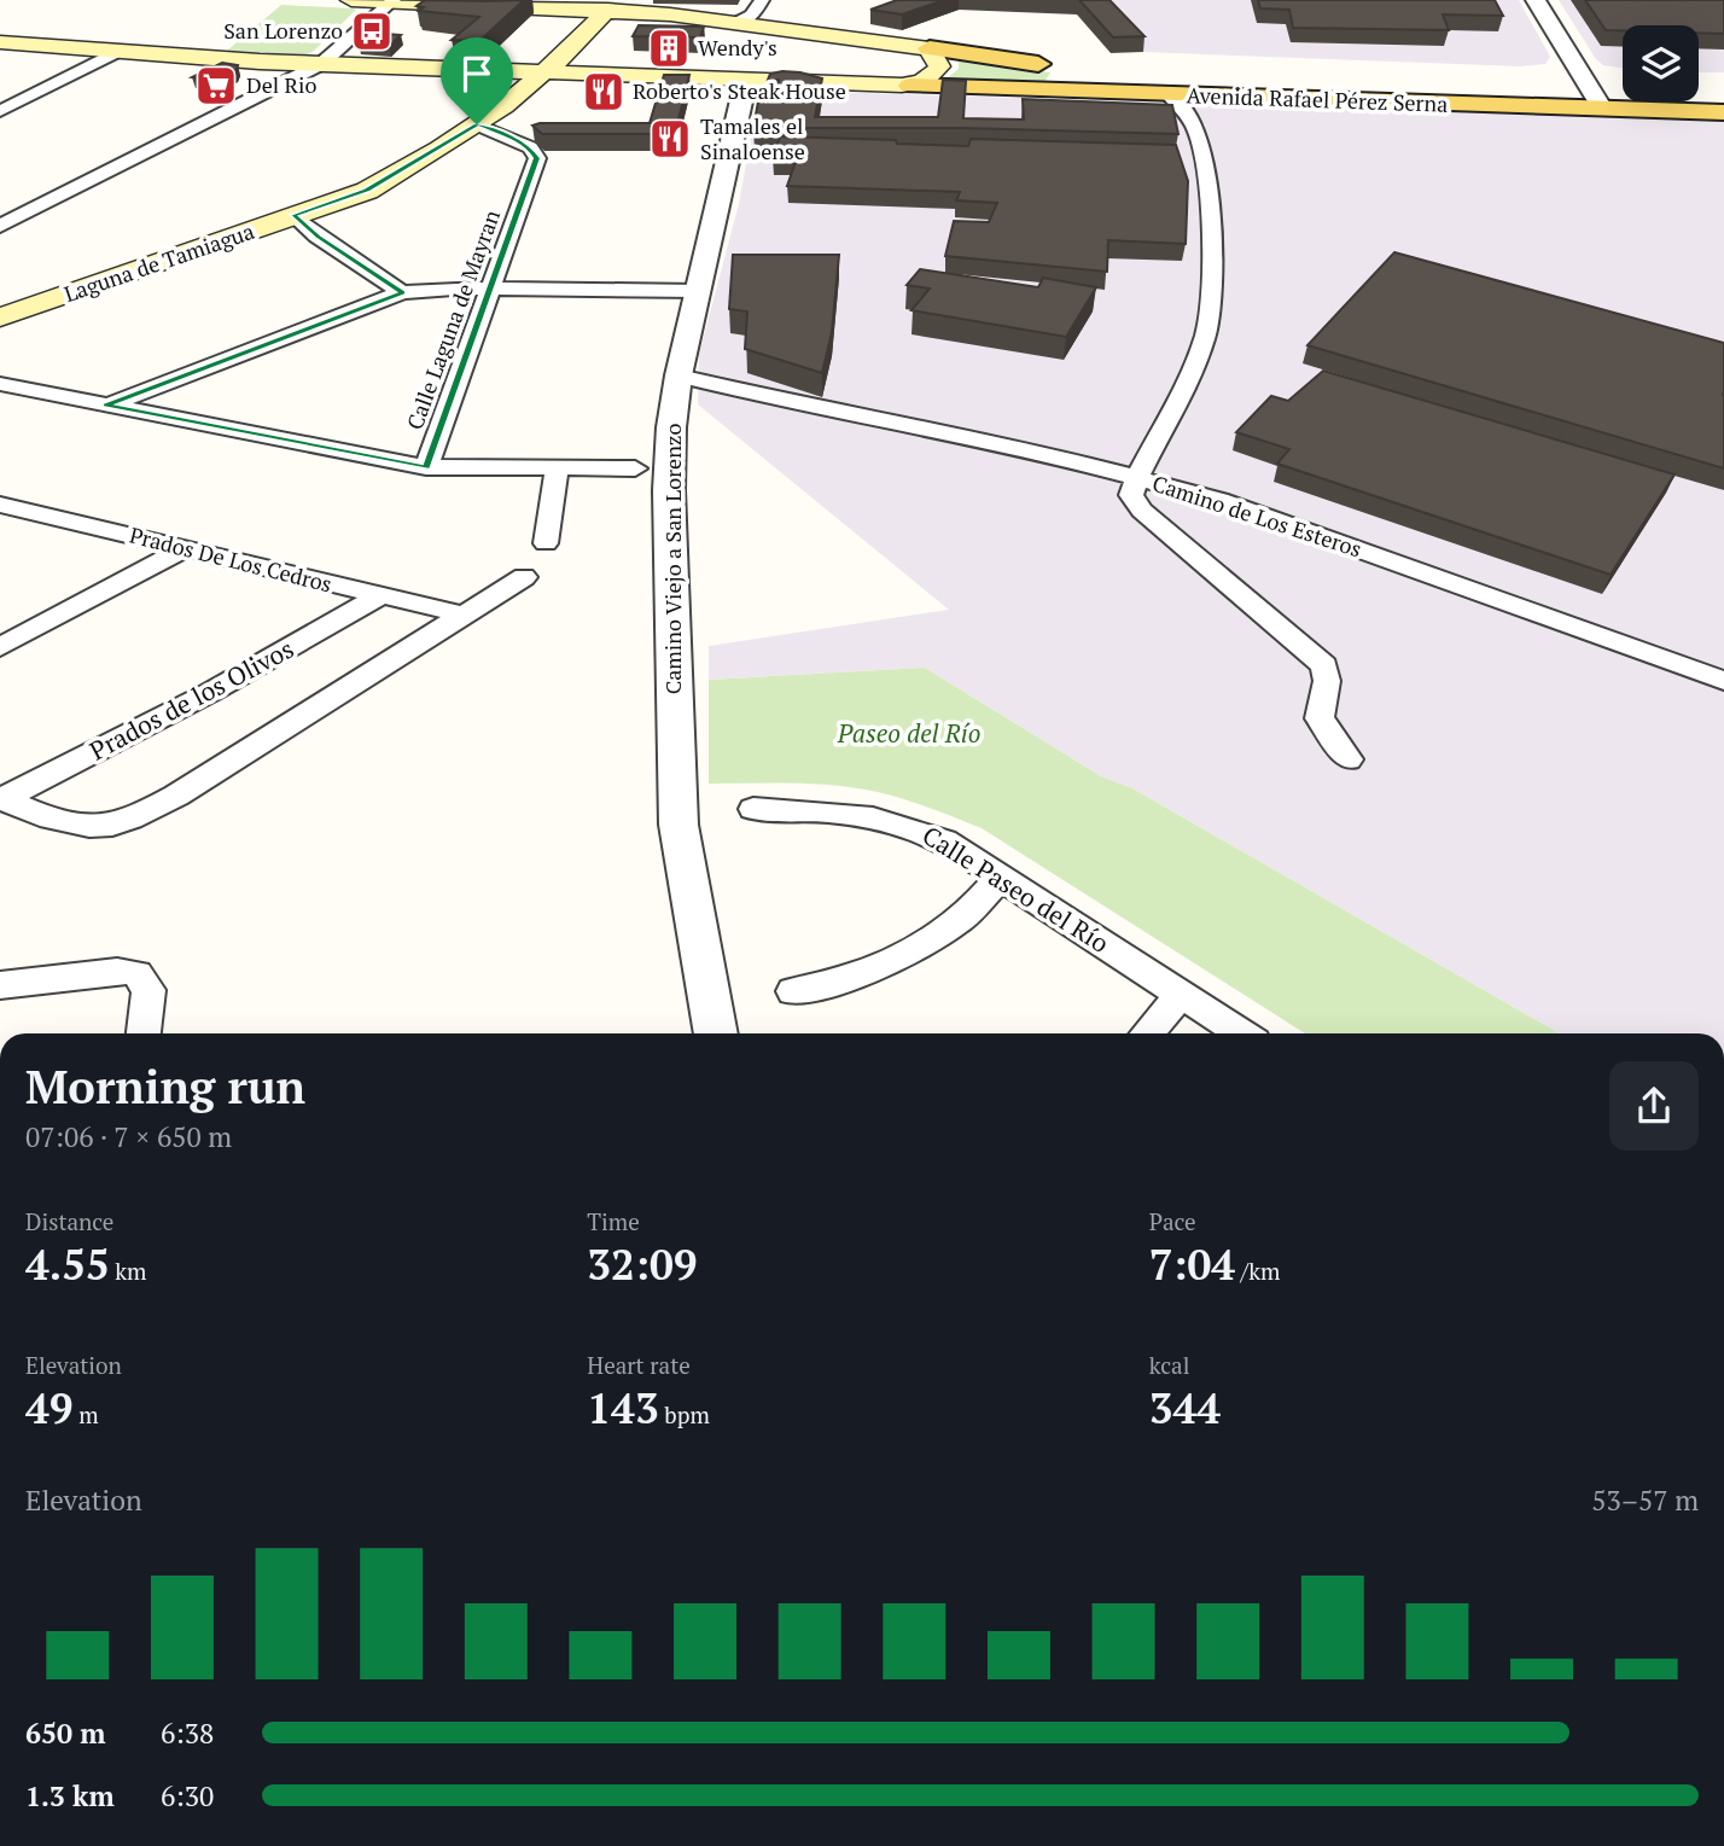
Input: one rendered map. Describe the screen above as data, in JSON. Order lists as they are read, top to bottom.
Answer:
{
  "streets": {
    "main road": ["Avenida Rafael Pérez Serna", "Laguna de Tamiagua"],
    "street": [
      "Calle Laguna de Mayran",
      "Camino de Los Esteros",
      "Camino Viejo a San Lorenzo",
      "Prados De Los Cedros",
      "Prados de los Olivos",
      "Calle Paseo del Río"
    ]
  },
  "crossings": [
    ["Laguna de Tamiagua", "Calle Laguna de Mayran"],
    ["Camino de Los Esteros", "Camino Viejo a San Lorenzo"],
    ["Prados De Los Cedros", "Prados de los Olivos"]
  ],
  "parks": ["Paseo del Río"],
  "places": {
    "bus stop": ["San Lorenzo"],
    "building": ["Wendy's"],
    "supermarket": ["Del Rio"],
    "restaurant": ["Roberto's Steak House", "Tamales el Sinaloense"]
  },
  "page": {
    "heading": ["Morning run", "07:06 · 7 × 650 m"],
    "stats": [
      ["Distance", "4.55 km"],
      ["Time", "32:09"],
      ["Pace", "7:04 /km"],
      ["Elevation", "49 m"],
      ["Heart rate", "143 bpm"],
      ["kcal", "344"]
    ],
    "chart": ["Elevation", "53–57 m"],
    "list": [
      {
        "name": "650 m",
        "note": "6:38"
      },
      {
        "name": "1.3 km",
        "note": "6:30"
      }
    ]
  }
}
